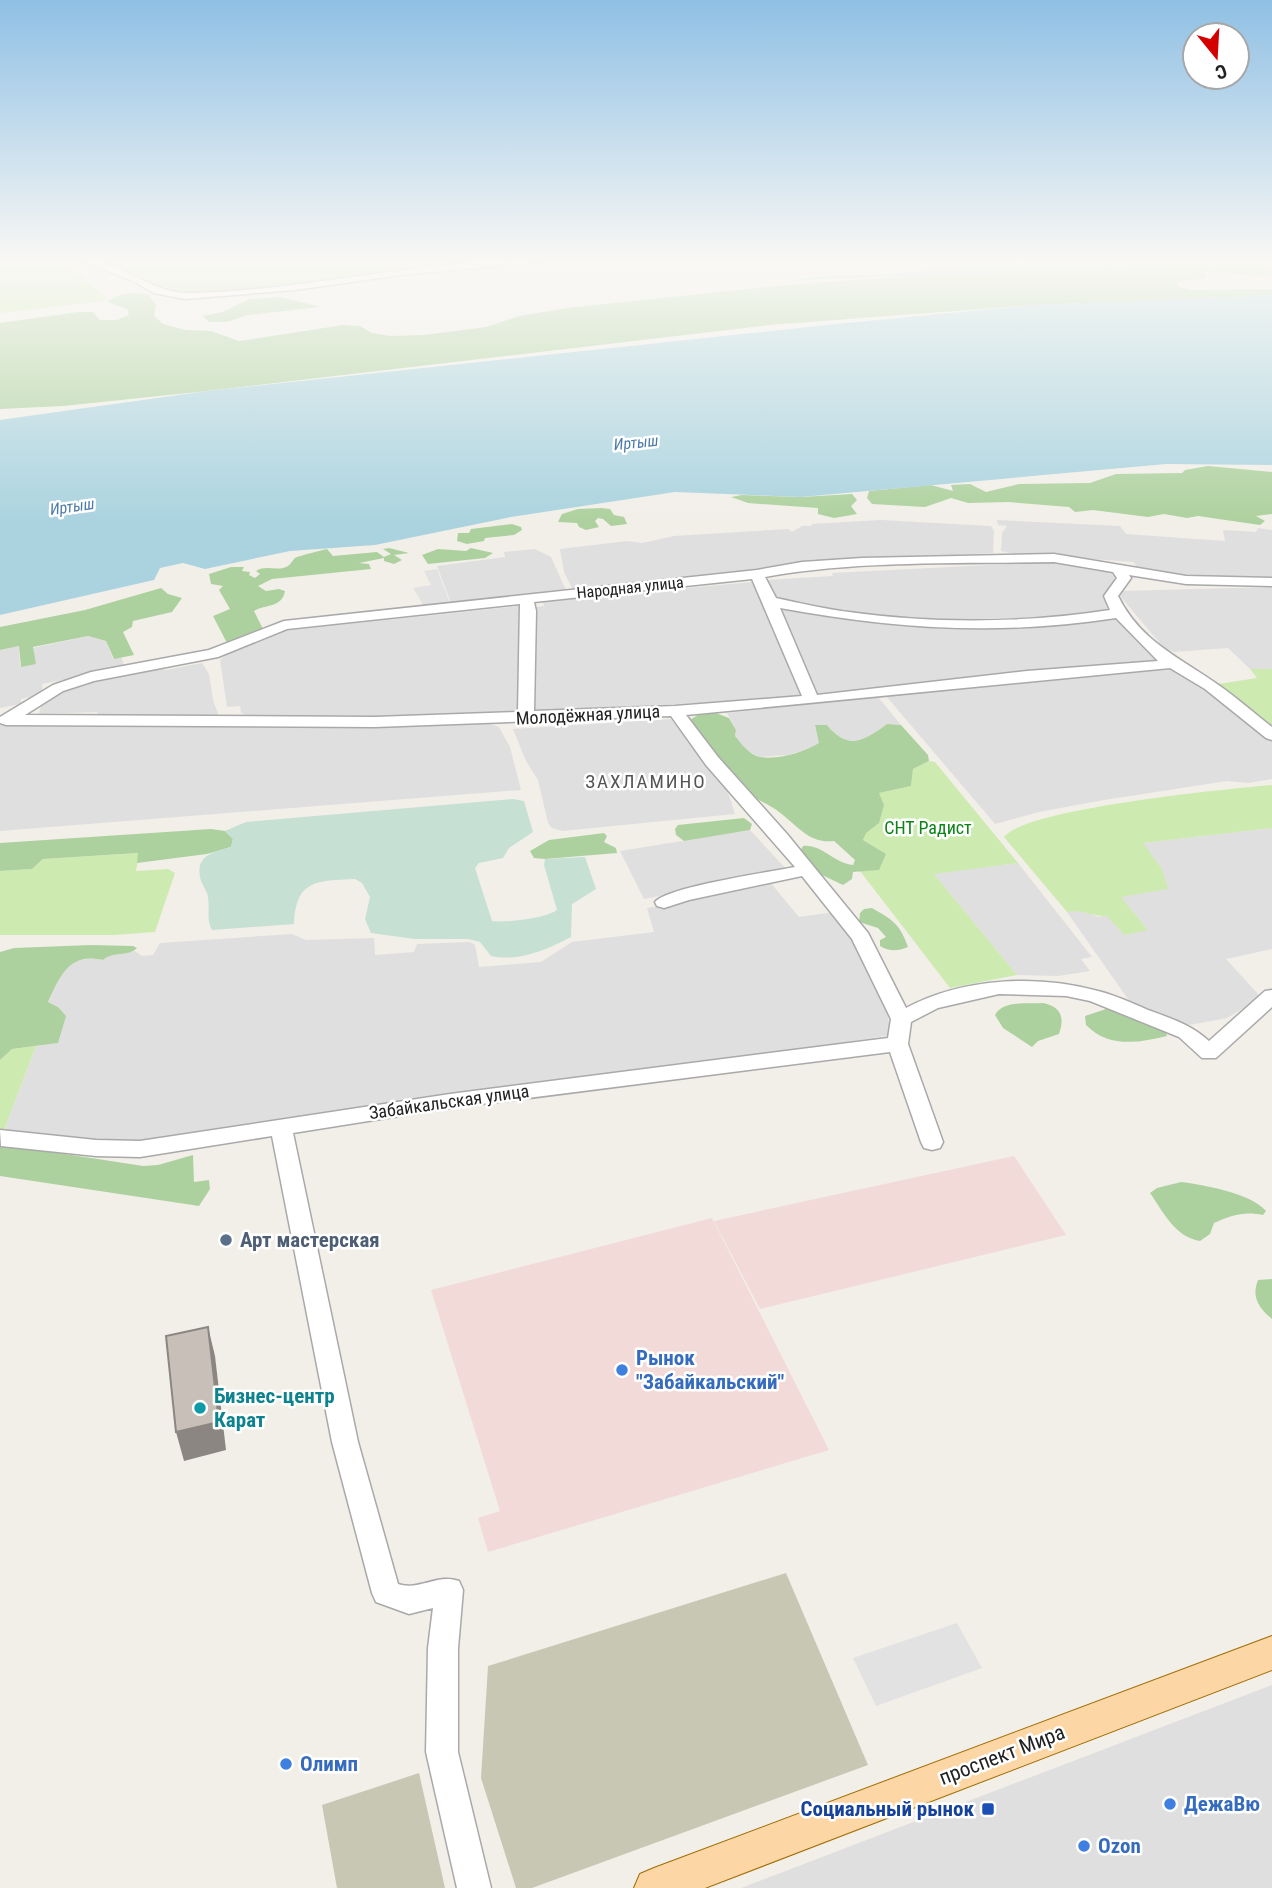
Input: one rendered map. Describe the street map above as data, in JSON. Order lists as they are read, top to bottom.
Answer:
{
  "streets": {
    "main road": ["проспект Мира"],
    "street": ["Народная улица", "Молодёжная улица", "Забайкальская улица"]
  },
  "crossings": [
    ["Народная улица", "Молодёжная улица"]
  ],
  "districts": ["ЗАХЛАМИНО"],
  "water": ["Иртыш"],
  "parks": ["СНТ Радист"],
  "places": {
    "other": [
      "Арт мастерская",
      "Рынок \"Забайкальский\"",
      "Бизнес-центр Карат",
      "Олимп",
      "ДежаВю",
      "Ozon"
    ],
    "transit": ["Социальный рынок"]
  },
  "north": "bottom"
}
